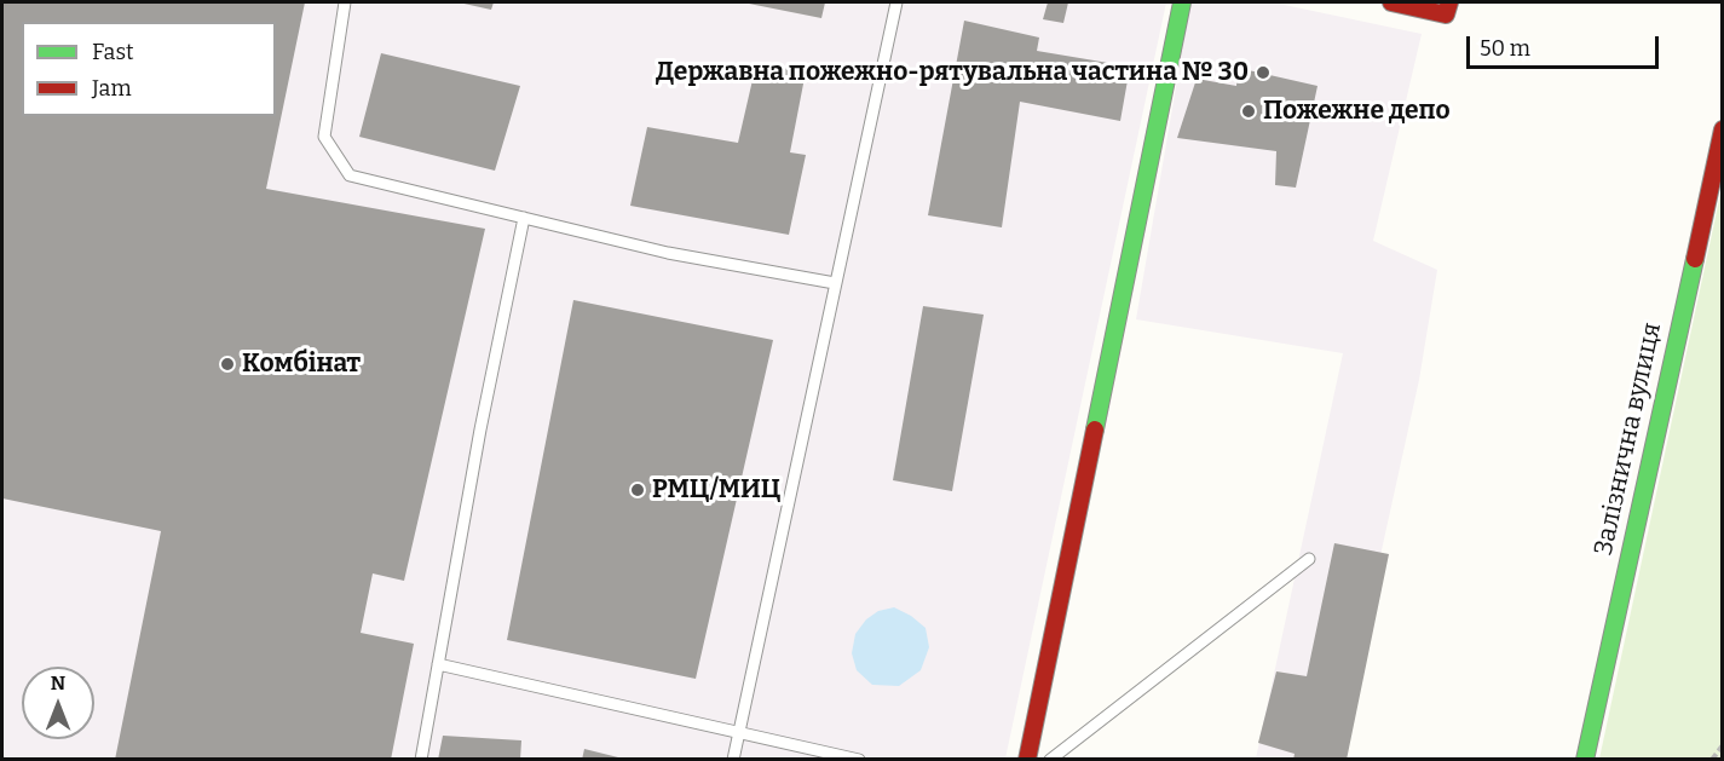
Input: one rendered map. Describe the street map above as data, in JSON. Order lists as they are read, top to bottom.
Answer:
{
  "streets": {
    "street": ["Залізнична вулиця"]
  },
  "places": [
    "Державна пожежно-рятувальна частина № 30",
    "Пожежне депо",
    "Комбінат",
    "РМЦ/МИЦ"
  ],
  "legend": ["Fast", "Jam"],
  "scale_bar": "50 m",
  "north": "top"
}
